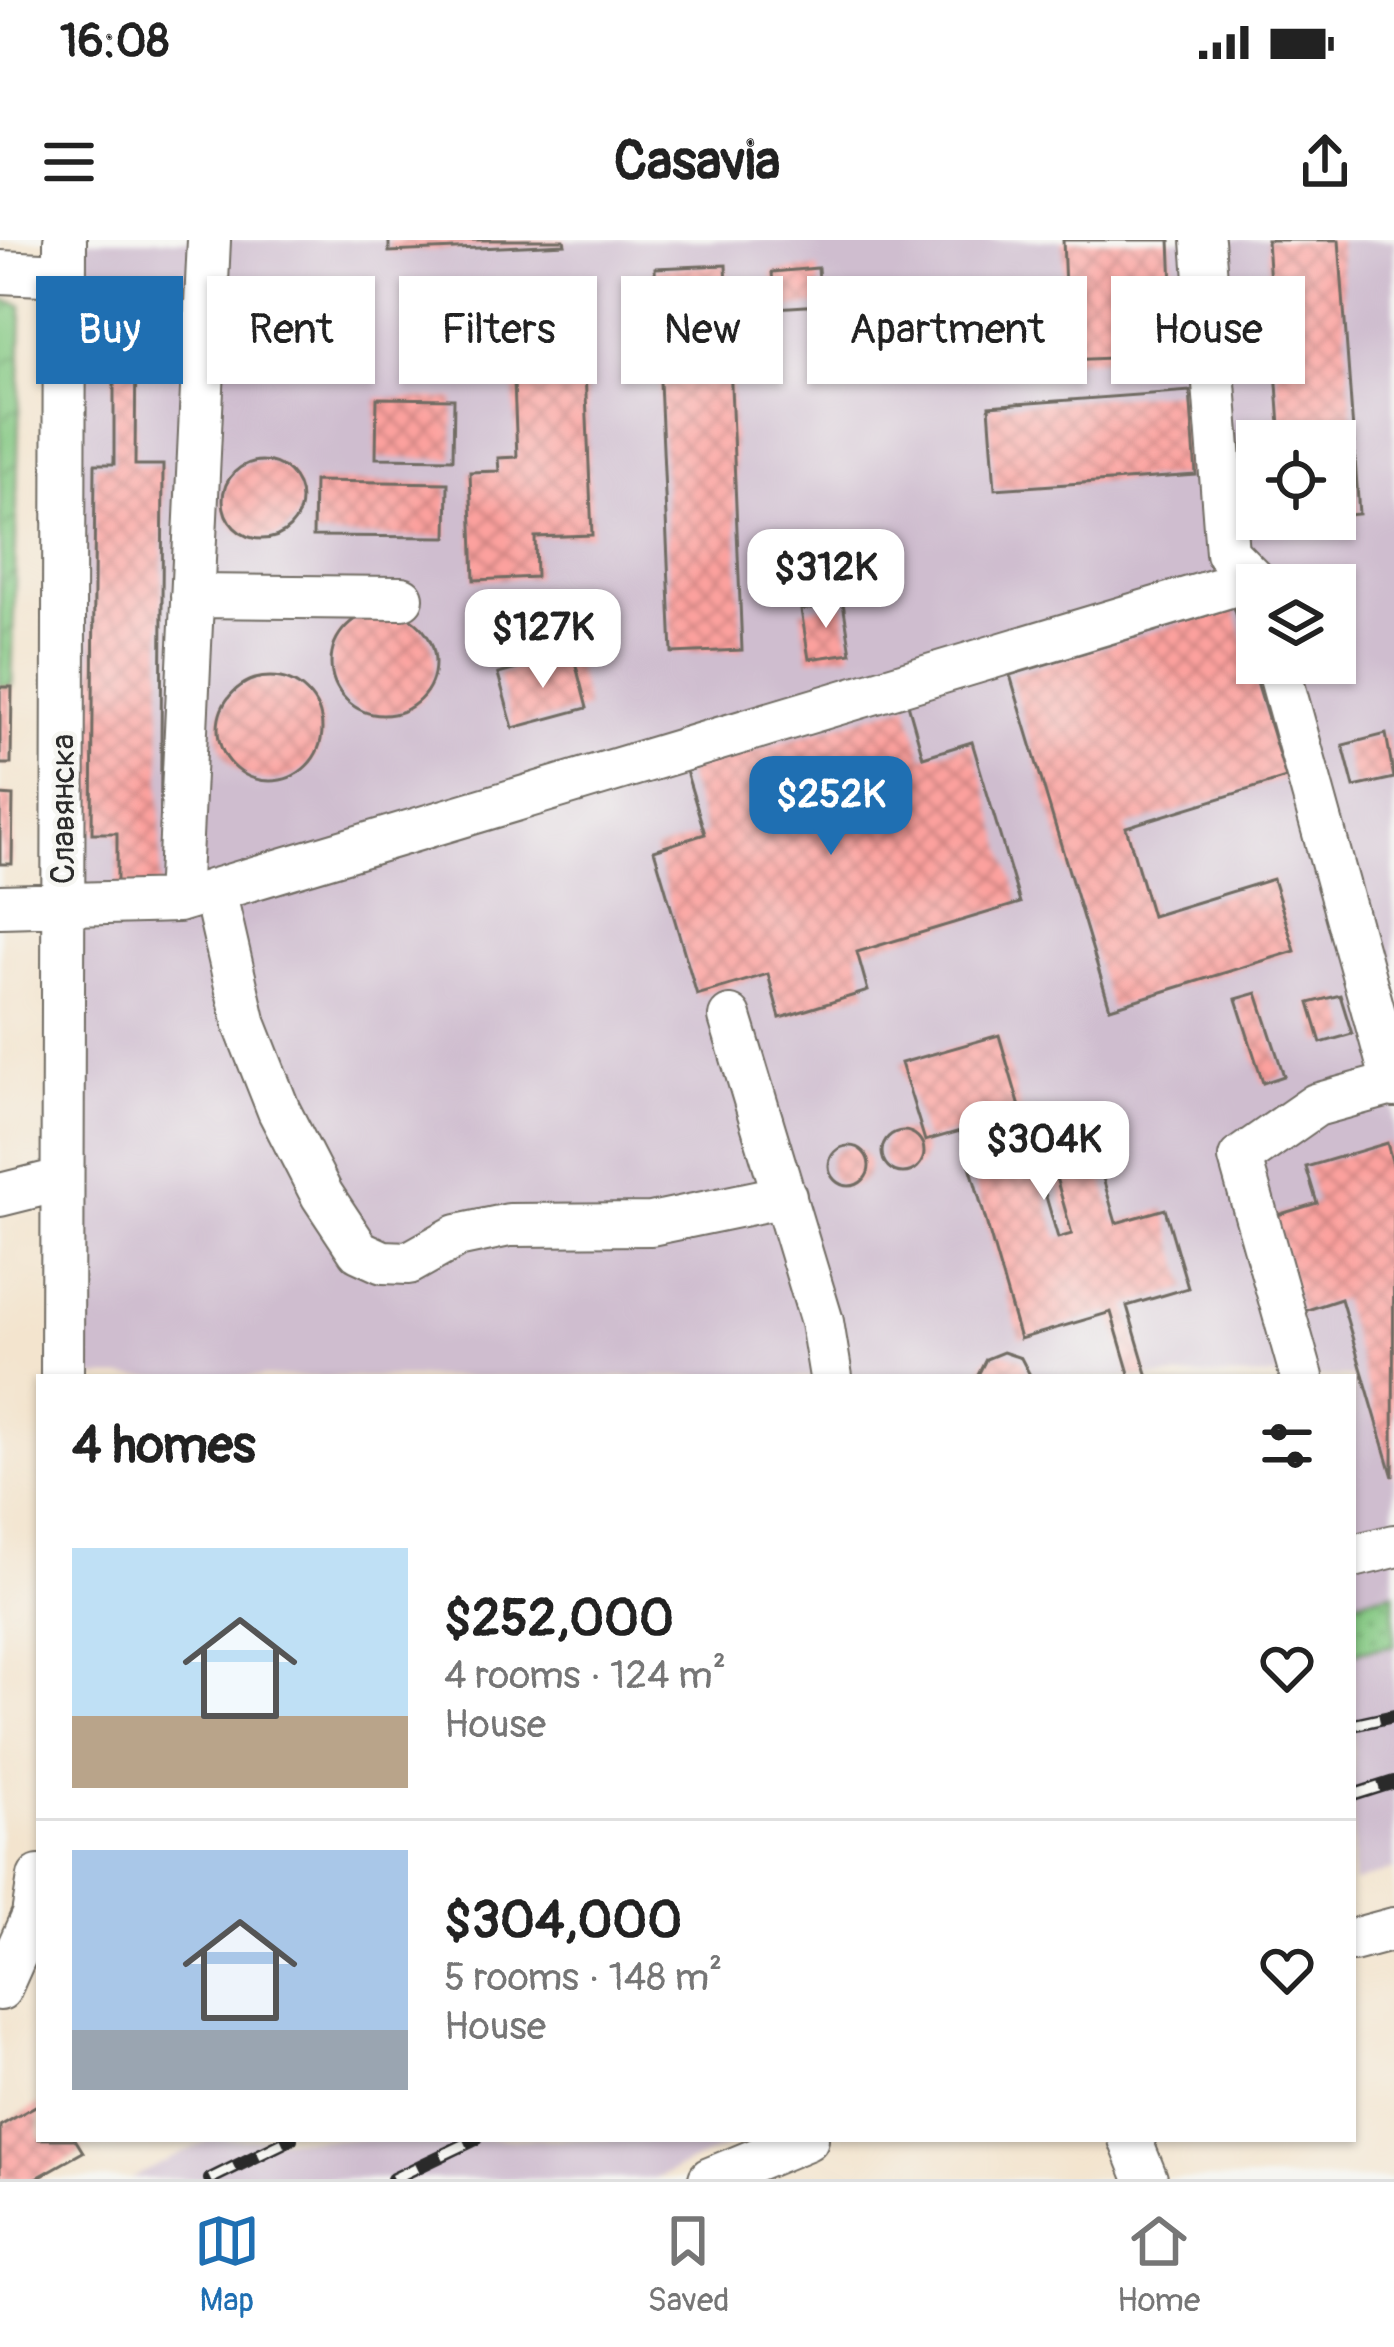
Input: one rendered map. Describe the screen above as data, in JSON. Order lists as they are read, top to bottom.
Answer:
{
  "streets": {
    "street": ["Славянска"]
  },
  "page": {
    "status": "16:08",
    "header": "Casavia",
    "chip": [
      "Buy",
      "Rent",
      "Filters",
      "New",
      "Apartment",
      "House"
    ],
    "price": [
      "$312K",
      "$127K",
      "$252K",
      "$304K"
    ],
    "heading": "4 homes",
    "list": [
      {
        "name": "$252,000",
        "note": "4 rooms · 124 m² · House"
      },
      {
        "name": "$304,000",
        "note": "5 rooms · 148 m² · House"
      }
    ],
    "tabs": ["Map", "Saved", "Home"]
  }
}
